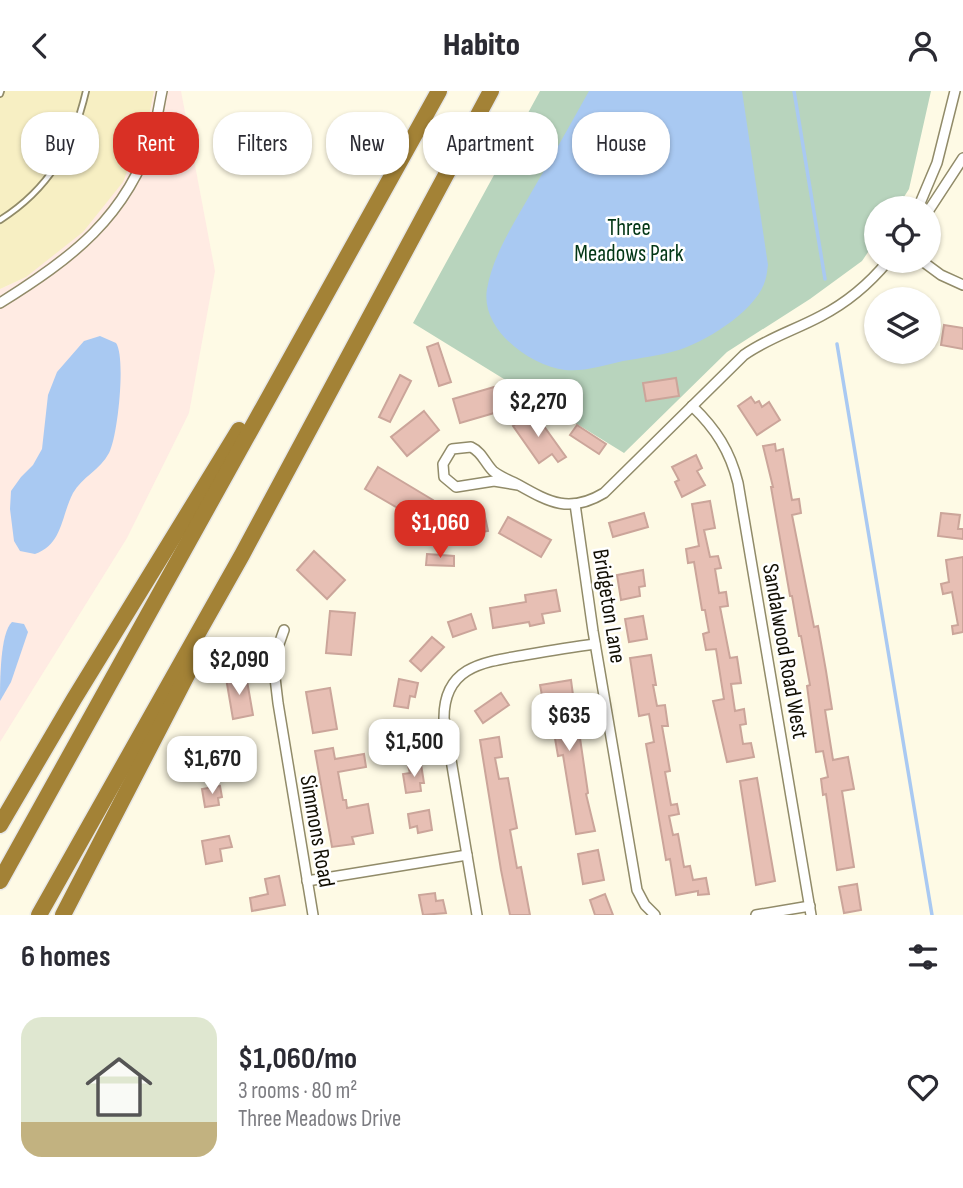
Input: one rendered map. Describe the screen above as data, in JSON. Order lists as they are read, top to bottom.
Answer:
{
  "streets": {
    "street": ["Bridgeton Lane", "Sandalwood Road West", "Simmons Road"]
  },
  "parks": ["Three Meadows Park"],
  "page": {
    "header": "Habito",
    "chip": [
      "Buy",
      "Rent",
      "Filters",
      "New",
      "Apartment",
      "House"
    ],
    "price": [
      "$2,270",
      "$1,060",
      "$2,090",
      "$635",
      "$1,500",
      "$1,670"
    ],
    "heading": "6 homes",
    "list": [
      {
        "name": "$1,060/mo",
        "note": "3 rooms · 80 m² · Three Meadows Drive"
      }
    ]
  }
}
